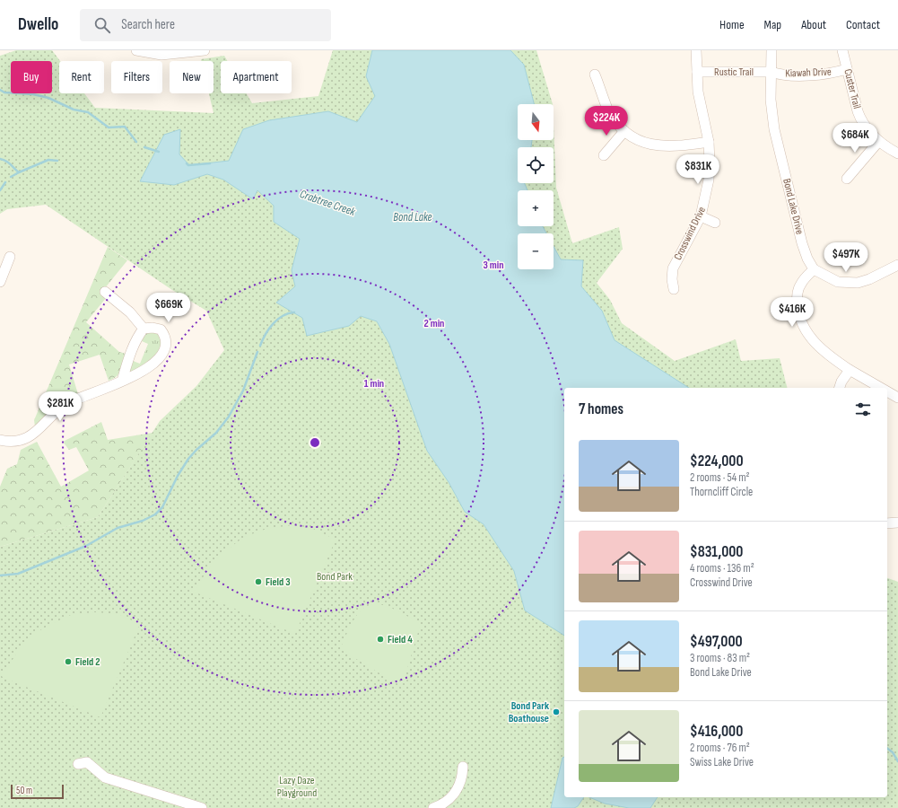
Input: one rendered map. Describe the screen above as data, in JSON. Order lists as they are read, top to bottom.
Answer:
{
  "streets": {
    "street": [
      "Rustic Trail",
      "Kiawah Drive",
      "Custer Trail",
      "Bond Lake Drive",
      "Crosswind Drive"
    ]
  },
  "crossings": [
    ["Rustic Trail", "Kiawah Drive"],
    ["Rustic Trail", "Bond Lake Drive"],
    ["Rustic Trail", "Crosswind Drive"],
    ["Kiawah Drive", "Custer Trail"],
    ["Kiawah Drive", "Bond Lake Drive"]
  ],
  "water": ["Crabtree Creek", "Bond Lake"],
  "parks": ["Bond Park", "Lazy Daze Playground"],
  "places": [
    "Field 3",
    "Field 4",
    "Field 2",
    "Bond Park Boathouse"
  ],
  "scale_bar": "50 m",
  "north": "bottom",
  "page": {
    "header": "Dwello",
    "search": "Search here",
    "nav": [
      "Home",
      "Map",
      "About",
      "Contact"
    ],
    "chip": [
      "Buy",
      "Rent",
      "Filters",
      "New",
      "Apartment"
    ],
    "map_buttons": ["+", "−"],
    "price": [
      "$224K",
      "$684K",
      "$831K",
      "$497K",
      "$669K",
      "$416K",
      "$281K"
    ],
    "heading": "7 homes",
    "list": [
      {
        "name": "$224,000",
        "note": "2 rooms · 54 m² · Thorncliff Circle"
      },
      {
        "name": "$831,000",
        "note": "4 rooms · 136 m² · Crosswind Drive"
      },
      {
        "name": "$497,000",
        "note": "3 rooms · 83 m² · Bond Lake Drive"
      },
      {
        "name": "$416,000",
        "note": "2 rooms · 76 m² · Swiss Lake Drive"
      }
    ],
    "scale": "50 m"
  },
  "rings": ["3 min", "2 min", "1 min"]
}
